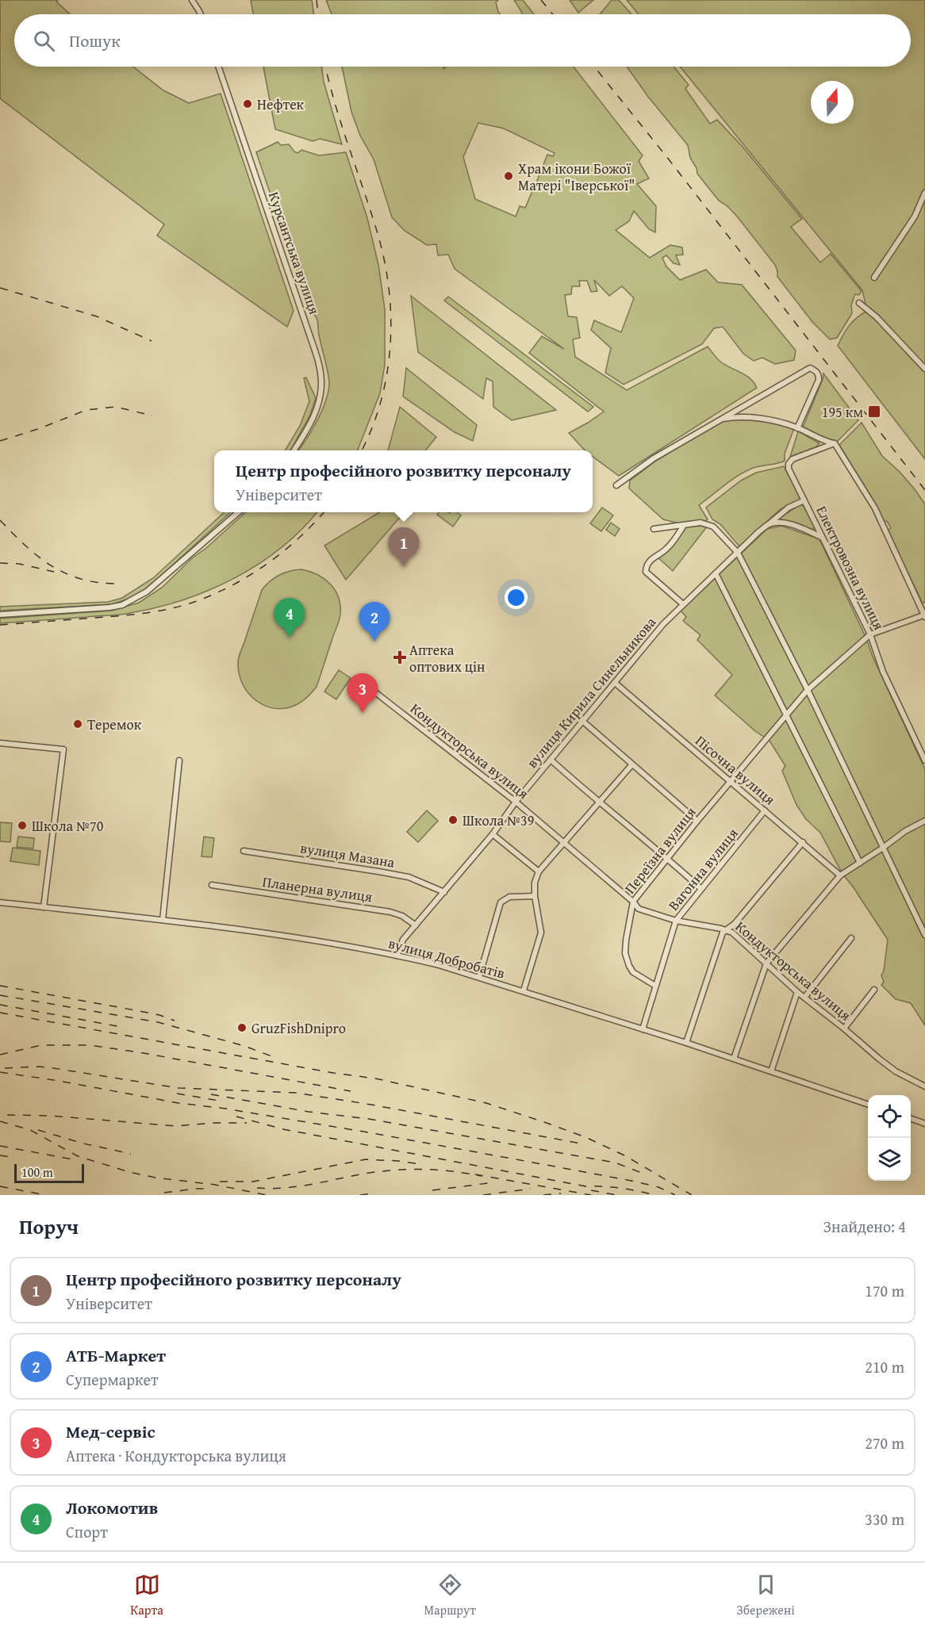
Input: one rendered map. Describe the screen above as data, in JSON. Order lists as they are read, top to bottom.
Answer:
{
  "streets": {
    "street": [
      "Курсантська вулиця",
      "Електровозна вулиця",
      "вулиця Кирила Синельникова",
      "Кондукторська вулиця",
      "Пісочна вулиця",
      "Переїзна вулиця",
      "вулиця Мазана",
      "Вагонна вулиця",
      "Планерна вулиця",
      "вулиця Добробатів"
    ]
  },
  "crossings": [
    ["Електровозна вулиця", "вулиця Кирила Синельникова"],
    ["Електровозна вулиця", "Переїзна вулиця"],
    ["вулиця Кирила Синельникова", "Кондукторська вулиця"],
    ["вулиця Кирила Синельникова", "Пісочна вулиця"],
    ["вулиця Кирила Синельникова", "вулиця Мазана"],
    ["вулиця Кирила Синельникова", "Планерна вулиця"],
    ["вулиця Кирила Синельникова", "вулиця Добробатів"],
    ["Кондукторська вулиця", "Переїзна вулиця"],
    ["Кондукторська вулиця", "Вагонна вулиця"],
    ["Пісочна вулиця", "Переїзна вулиця"],
    ["Пісочна вулиця", "Вагонна вулиця"],
    ["Переїзна вулиця", "Вагонна вулиця"],
    ["Вагонна вулиця", "вулиця Добробатів"]
  ],
  "places": {
    "other": [
      "Нефтек",
      "Храм ікони Божої Матері \"Іверської\"",
      "Теремок",
      "Школа №39",
      "Школа №70",
      "GruzFishDnipro"
    ],
    "transit": ["195 км"],
    "health": ["Аптека оптових цін"]
  },
  "scale_bar": "100 m",
  "north": "top",
  "page": {
    "search": "Пошук",
    "popup": ["Центр професійного розвитку персоналу", "Університет"],
    "pins": [
      "1",
      "4",
      "2",
      "3"
    ],
    "scale": "100 m",
    "heading": ["Поруч", "Знайдено: 4"],
    "list": [
      {
        "mark": "1",
        "name": "Центр професійного розвитку персоналу",
        "note": "Університет",
        "value": "170 m"
      },
      {
        "mark": "2",
        "name": "АТБ-Маркет",
        "note": "Супермаркет",
        "value": "210 m"
      },
      {
        "mark": "3",
        "name": "Мед-сервіс",
        "note": "Аптека · Кондукторська вулиця",
        "value": "270 m"
      },
      {
        "mark": "4",
        "name": "Локомотив",
        "note": "Спорт",
        "value": "330 m"
      }
    ],
    "nav": ["Карта", "Маршрут", "Збережені"]
  }
}
